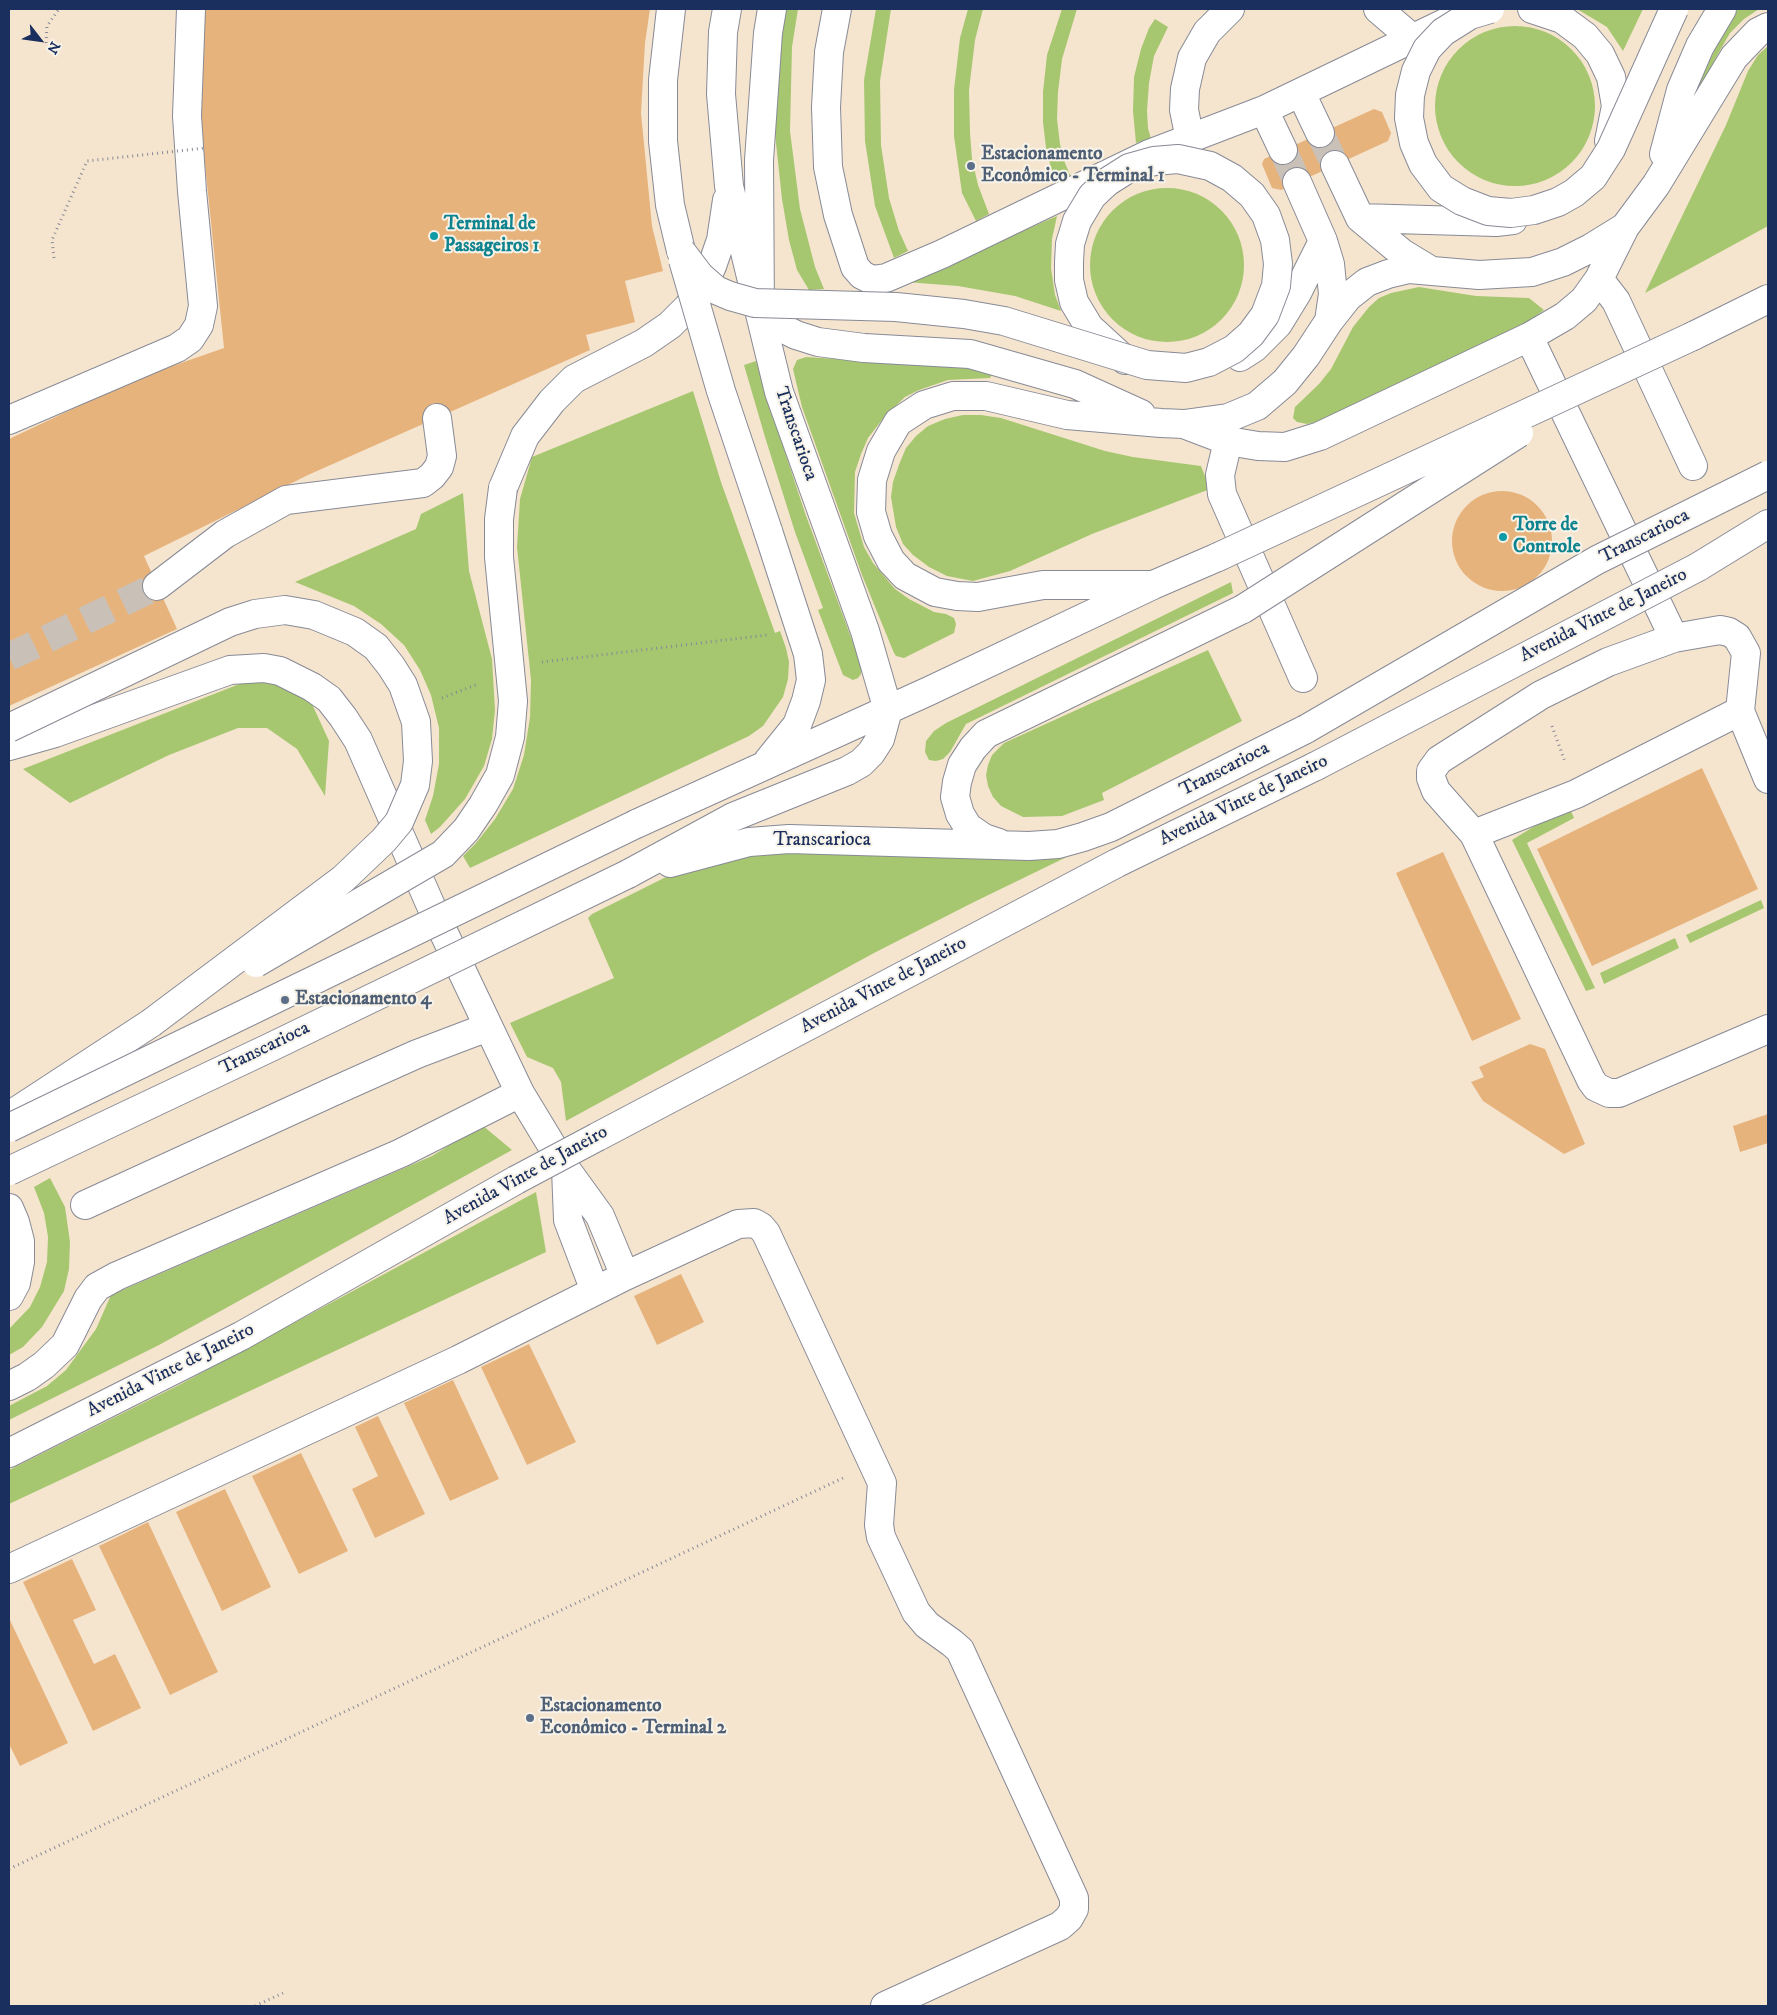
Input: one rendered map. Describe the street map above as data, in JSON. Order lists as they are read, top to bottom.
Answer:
{
  "streets": {
    "street": ["Transcarioca", "Avenida Vinte de Janeiro"]
  },
  "places": [
    "Estacionamento Econômico - Terminal 1",
    "Terminal de Passageiros 1",
    "Torre de Controle",
    "Estacionamento 4",
    "Estacionamento Econômico - Terminal 2"
  ],
  "north": "bottom right"
}
